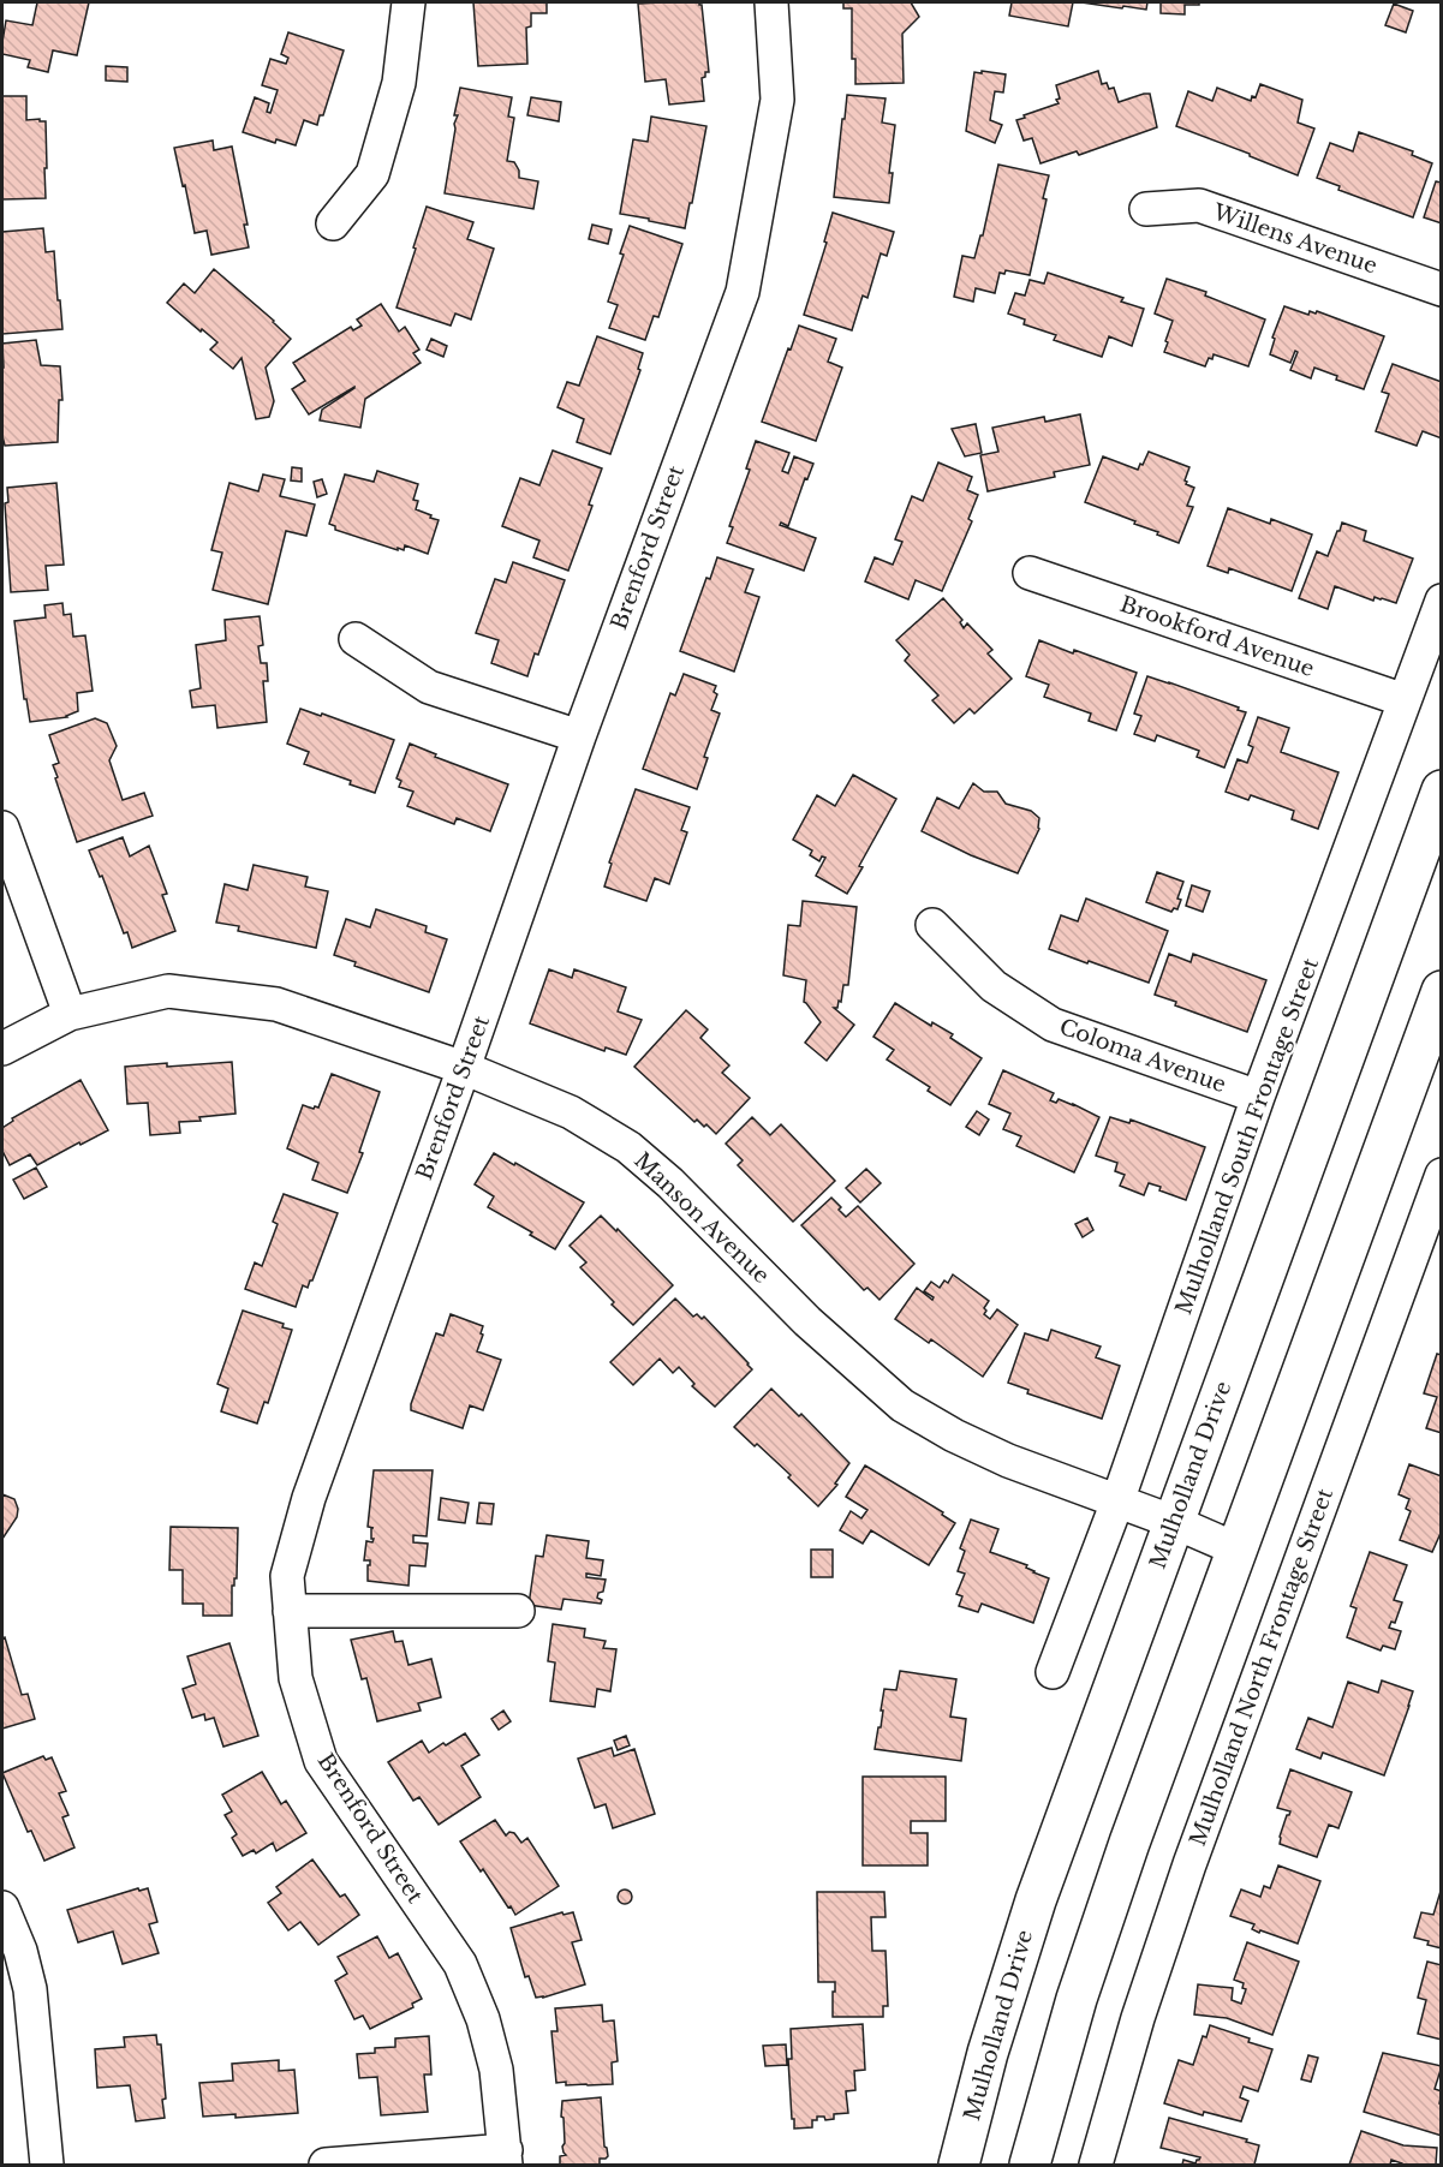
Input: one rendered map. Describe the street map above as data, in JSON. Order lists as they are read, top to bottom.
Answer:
{
  "streets": {
    "main road": ["Mulholland Drive"],
    "street": [
      "Willens Avenue",
      "Brenford Street",
      "Brookford Avenue",
      "Coloma Avenue",
      "Mulholland South Frontage Street",
      "Manson Avenue",
      "Mulholland North Frontage Street"
    ]
  },
  "crossings": [
    ["Brenford Street", "Manson Avenue"],
    ["Brookford Avenue", "Mulholland South Frontage Street"],
    ["Coloma Avenue", "Mulholland South Frontage Street"],
    ["Mulholland South Frontage Street", "Manson Avenue"],
    ["Manson Avenue", "Mulholland Drive"]
  ]
}
